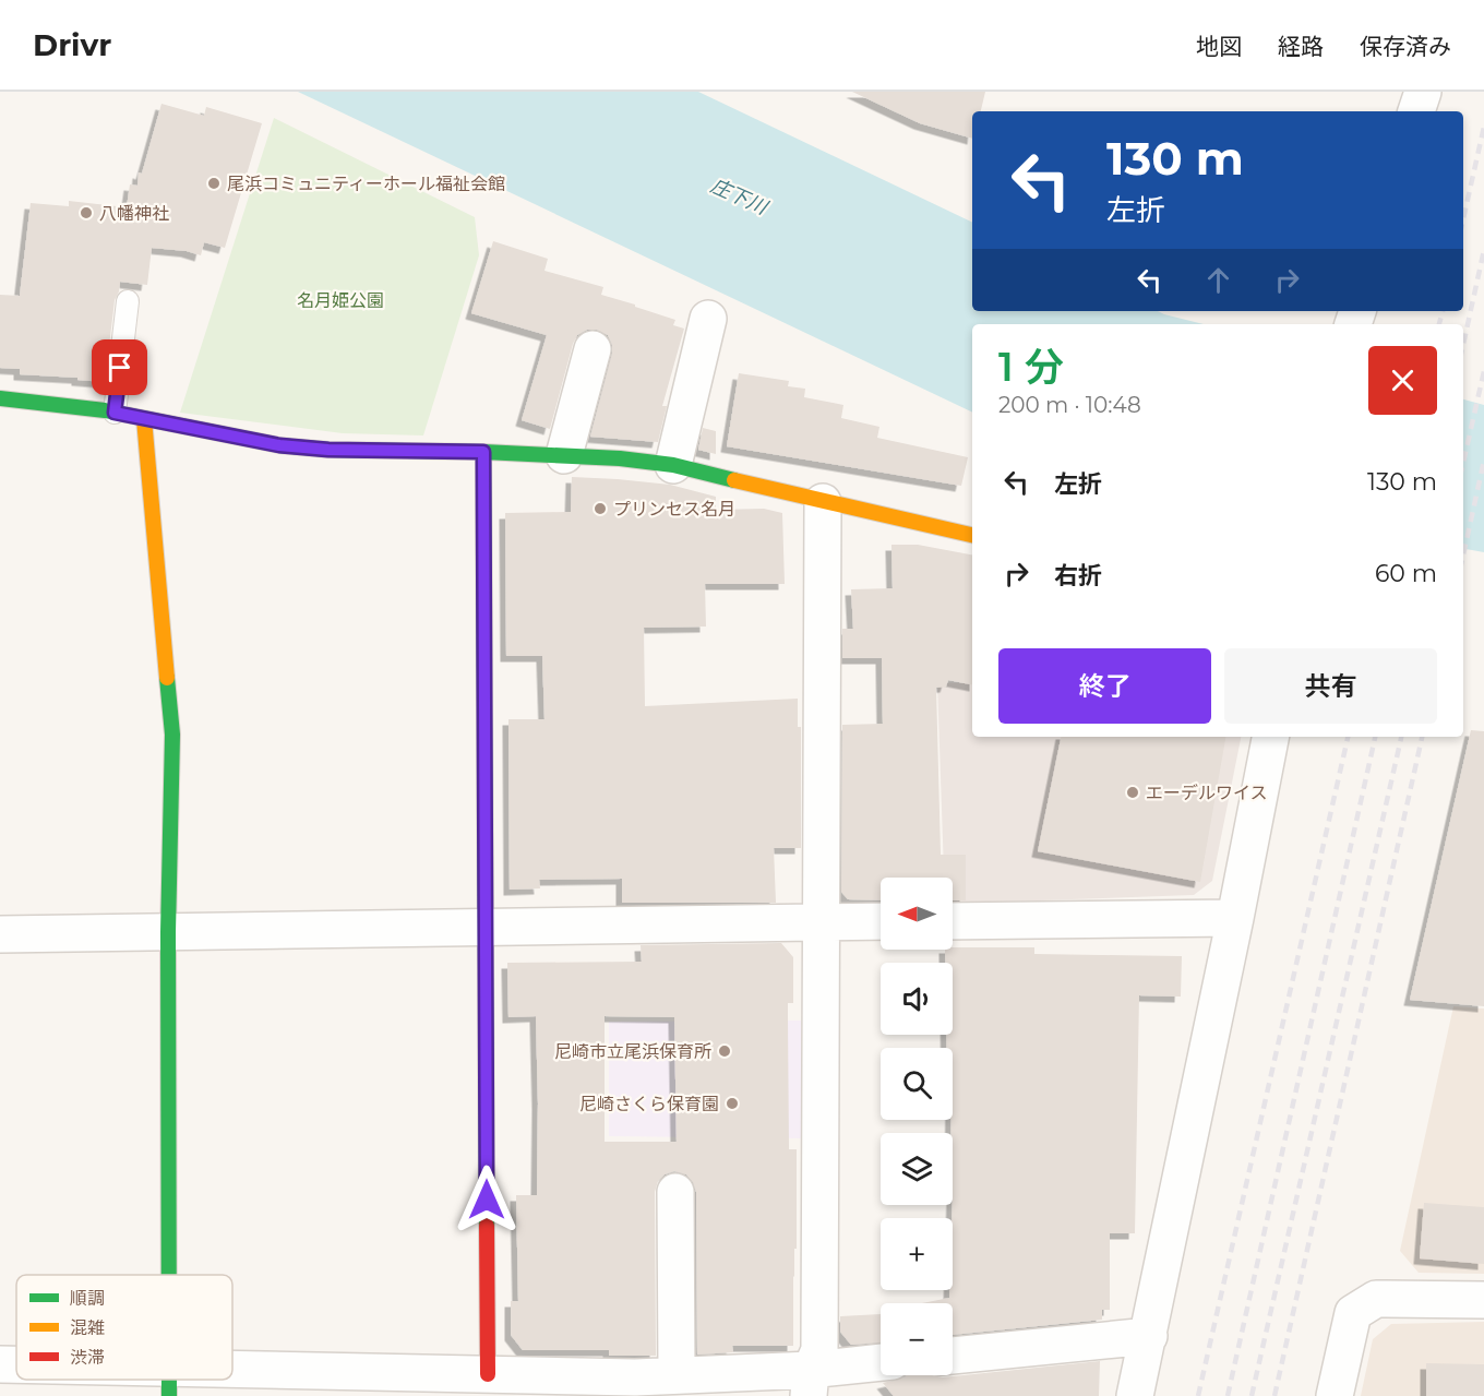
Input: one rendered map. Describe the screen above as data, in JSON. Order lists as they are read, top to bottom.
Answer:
{
  "water": ["庄下川"],
  "parks": ["名月姫公園"],
  "places": [
    "尾浜コミュニティーホール福祉会館",
    "八幡神社",
    "プリンセス名月",
    "エーデルワイス",
    "尼崎市立尾浜保育所",
    "尼崎さくら保育園"
  ],
  "legend": ["順調", "混雑", "渋滞"],
  "north": "left",
  "page": {
    "header": "Drivr",
    "nav": ["地図", "経路", "保存済み"],
    "turn": ["130 m", "左折"],
    "heading": ["1 分", "200 m · 10:48"],
    "list": [
      {
        "name": "左折",
        "value": "130 m"
      },
      {
        "name": "右折",
        "value": "60 m"
      }
    ],
    "buttons": ["終了", "共有"],
    "map_buttons": ["+", "−"]
  }
}
